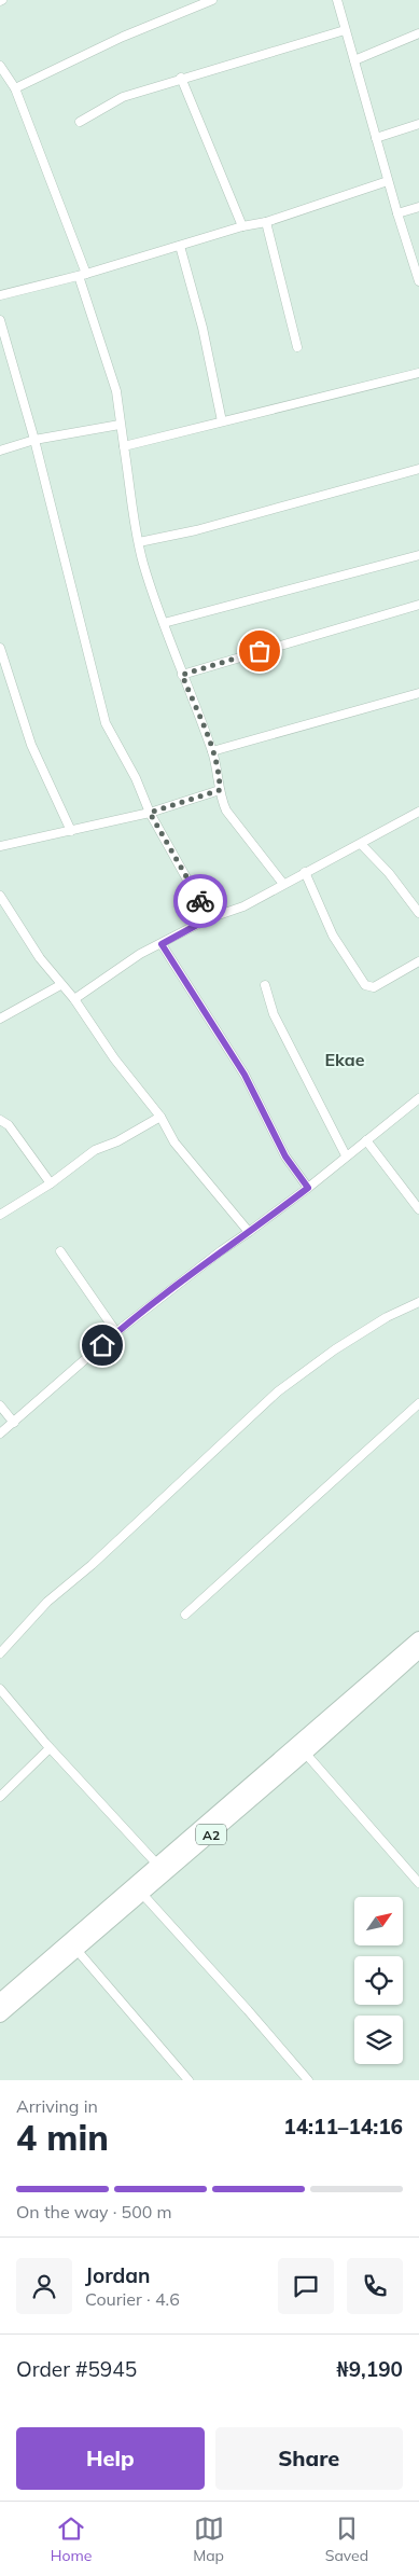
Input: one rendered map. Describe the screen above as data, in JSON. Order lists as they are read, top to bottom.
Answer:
{
  "streets": {
    "highway": ["A2"]
  },
  "districts": ["Ekae"],
  "north": "top right",
  "page": {
    "heading": ["4 min", "Arriving in", "14:11–14:16"],
    "panel": [
      "Jordan",
      "Courier · 4.6",
      "Order #5945",
      "₦9,190"
    ],
    "bar": "On the way · 500 m",
    "buttons": ["Help", "Share"],
    "tabs": ["Home", "Map", "Saved"]
  }
}
